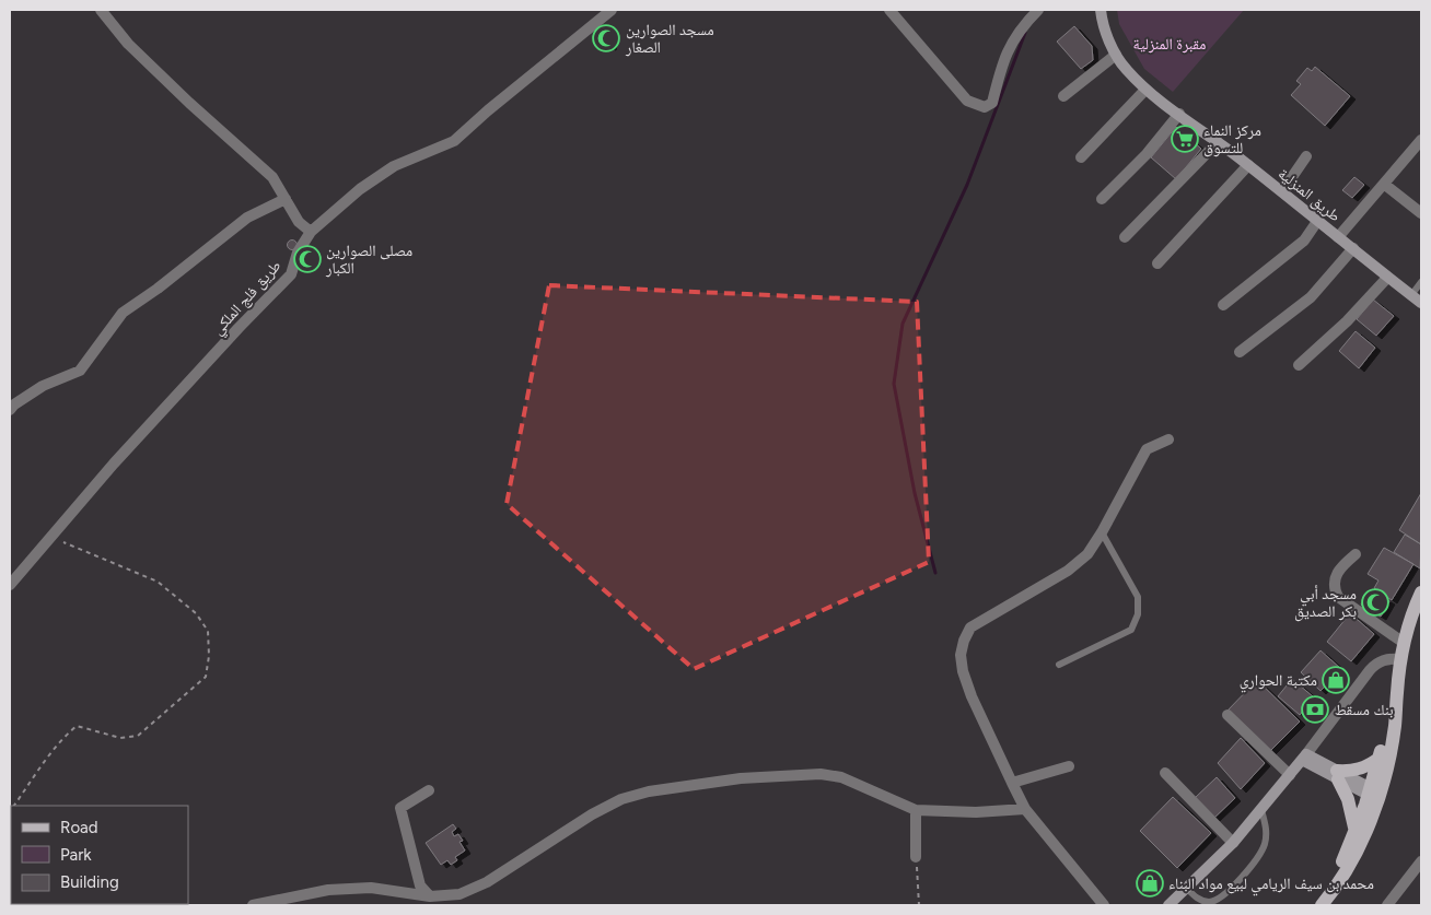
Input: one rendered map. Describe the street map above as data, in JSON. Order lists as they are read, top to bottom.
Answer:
{
  "streets": {
    "street": ["طريق المنزلية", "طريق فلج الملكي"]
  },
  "parks": ["مقبرة المنزلية"],
  "places": {
    "mosque": ["مسجد الصوارين الصغار", "مصلى الصوارين الكبار", "مسجد أبي بكر الصديق"],
    "supermarket": ["مركز النماء للتسوق"],
    "shop": ["مكتبة الحواري", "محمد بن سيف الريامي لبيع مواد البناء"],
    "bank": ["بنك مسقط"]
  },
  "legend": ["Road", "Park", "Building"]
}
